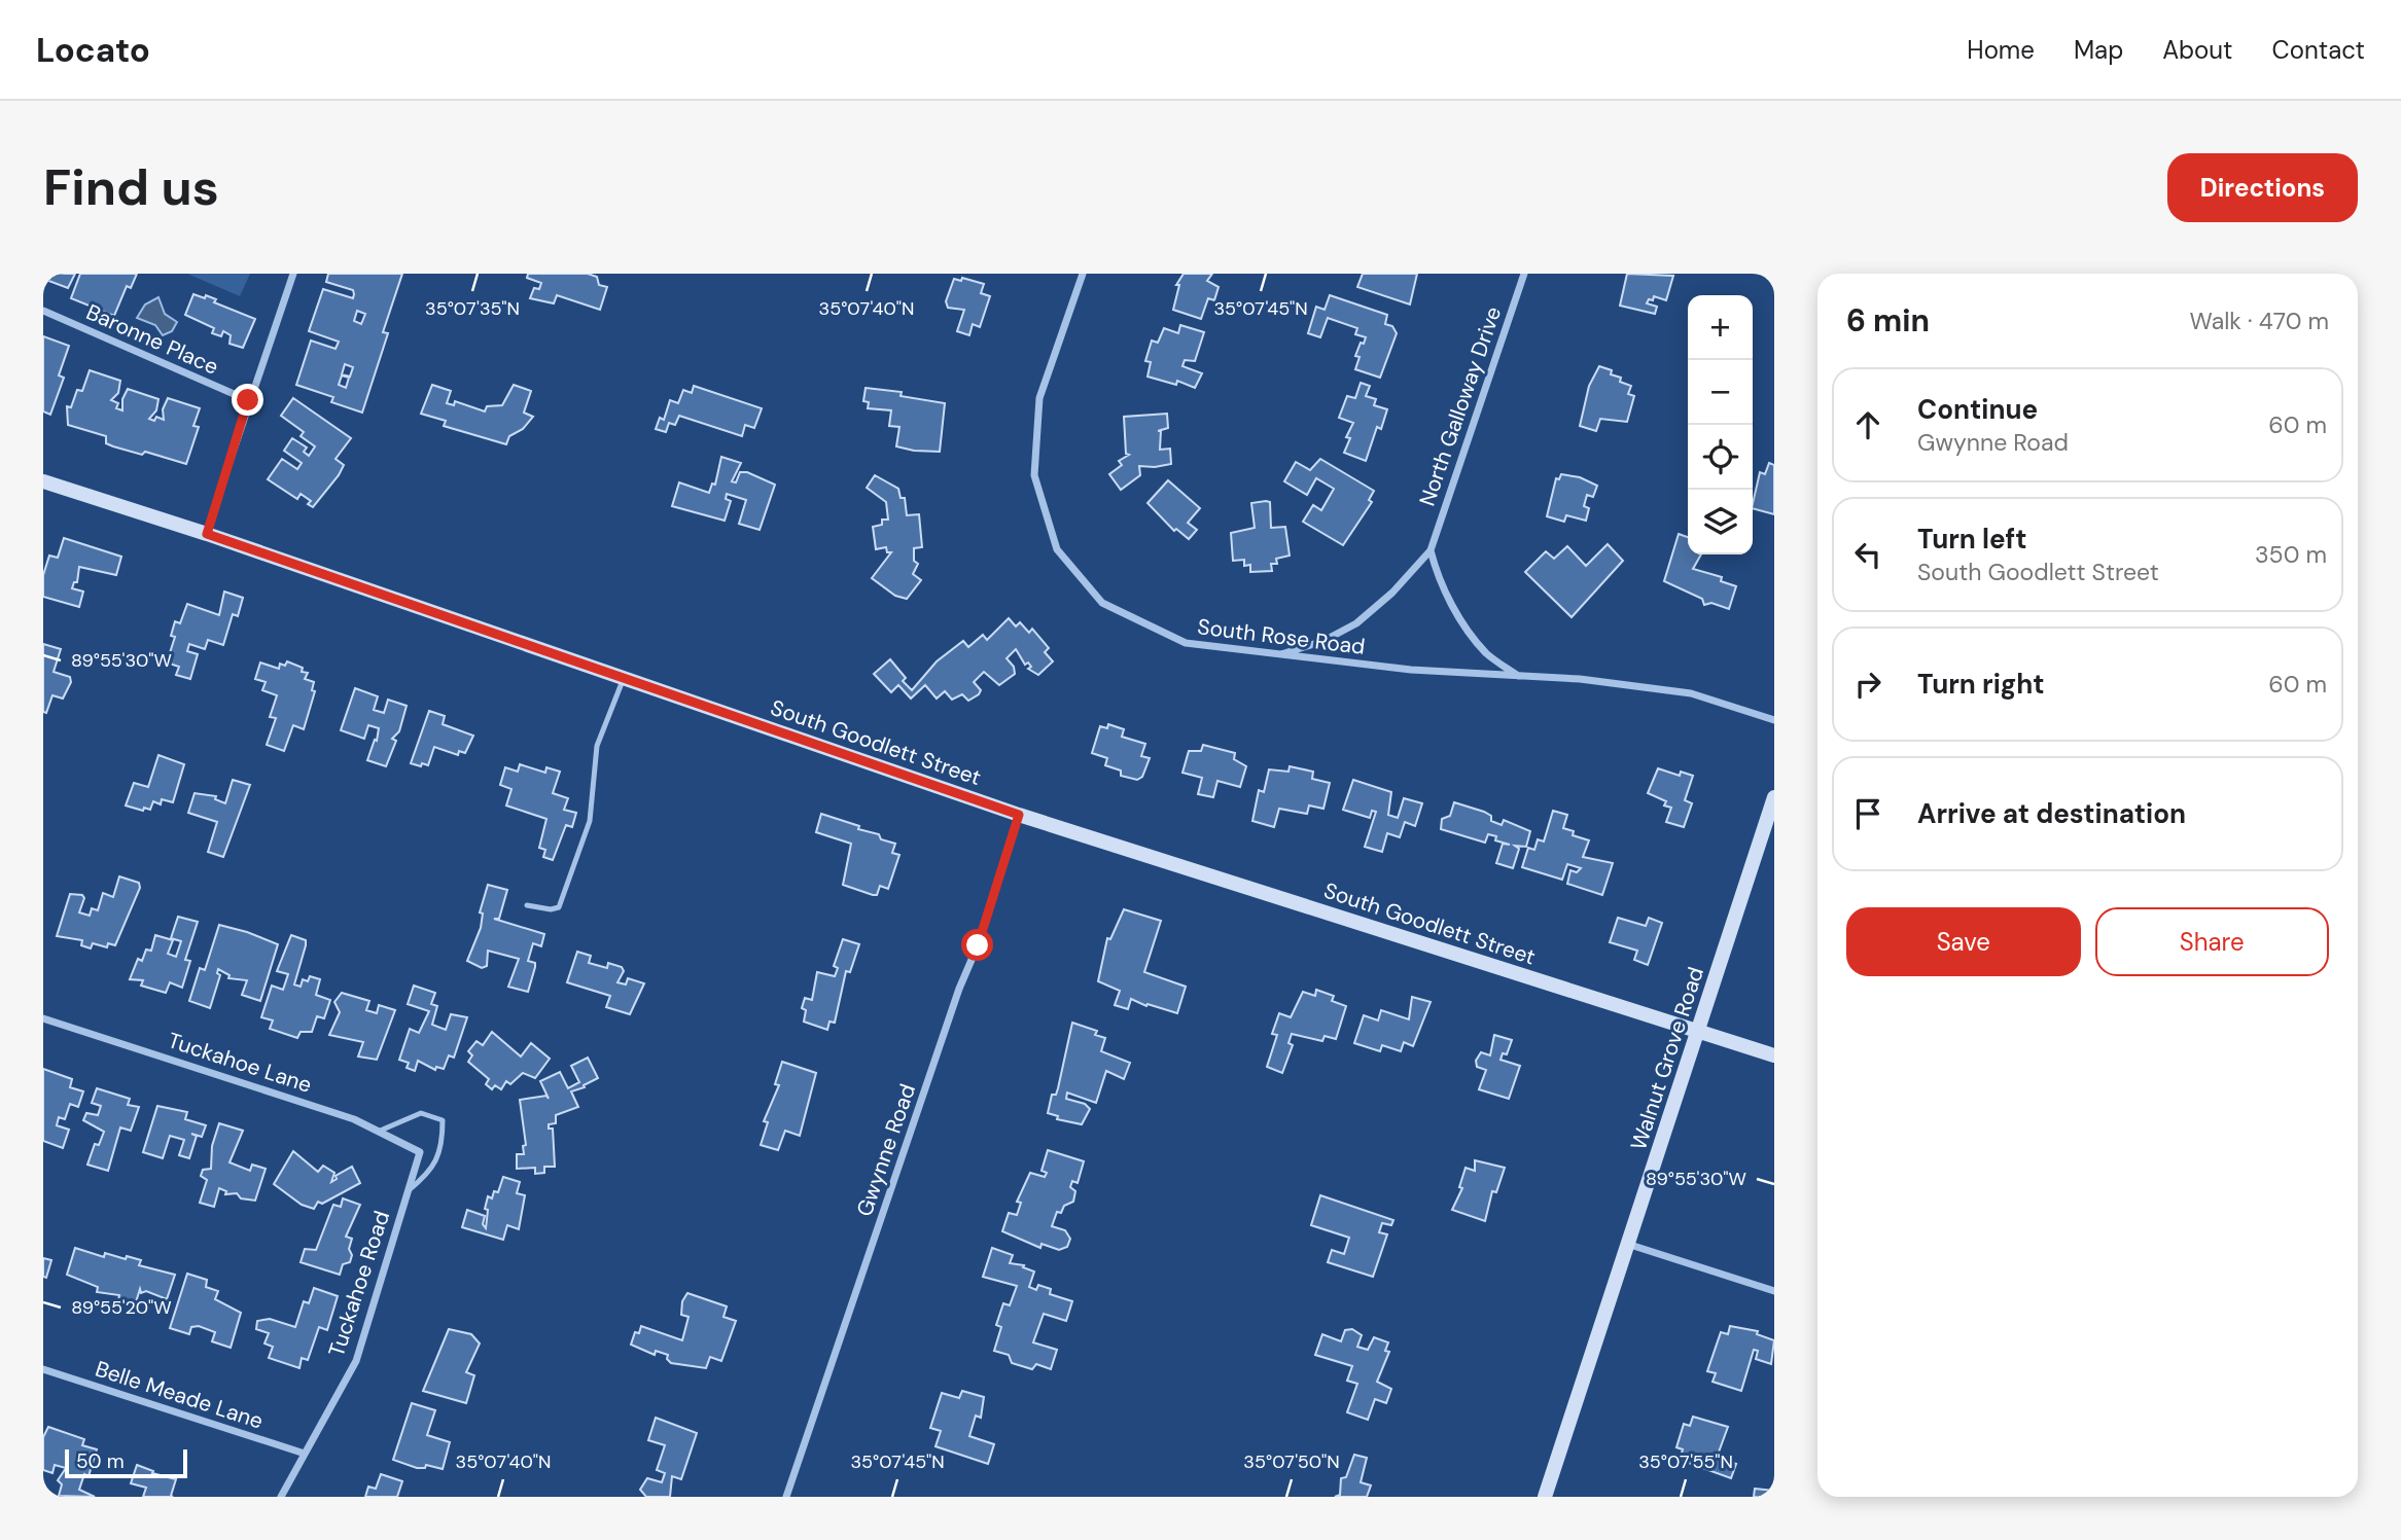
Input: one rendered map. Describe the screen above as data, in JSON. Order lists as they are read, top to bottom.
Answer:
{
  "streets": {
    "main road": ["South Goodlett Street", "Walnut Grove Road"],
    "street": [
      "Baronne Place",
      "North Galloway Drive",
      "South Rose Road",
      "Tuckahoe Lane",
      "Gwynne Road",
      "Tuckahoe Road",
      "Belle Meade Lane"
    ]
  },
  "crossings": [
    ["North Galloway Drive", "South Rose Road"],
    ["South Goodlett Street", "Walnut Grove Road"],
    ["South Goodlett Street", "Gwynne Road"],
    ["Tuckahoe Lane", "Tuckahoe Road"],
    ["Tuckahoe Road", "Belle Meade Lane"]
  ],
  "scale_bar": "50 m",
  "page": {
    "header": "Locato",
    "nav": [
      "Home",
      "Map",
      "About",
      "Contact"
    ],
    "buttons": [
      "Directions",
      ["Save", "Share"]
    ],
    "title": "Find us",
    "heading": ["6 min", "Walk · 470 m"],
    "map_buttons": ["+", "−"],
    "list": [
      ["Continue", "Gwynne Road", "60 m"],
      ["Turn left", "South Goodlett Street", "350 m"],
      ["Turn right", "60 m"],
      "Arrive at destination"
    ],
    "scale": "50 m"
  },
  "coordinates": [
    "35°07'35\"N",
    "35°07'40\"N",
    "35°07'45\"N",
    "89°55'30\"W",
    "89°55'20\"W",
    "35°07'50\"N",
    "35°07'55\"N"
  ]
}
